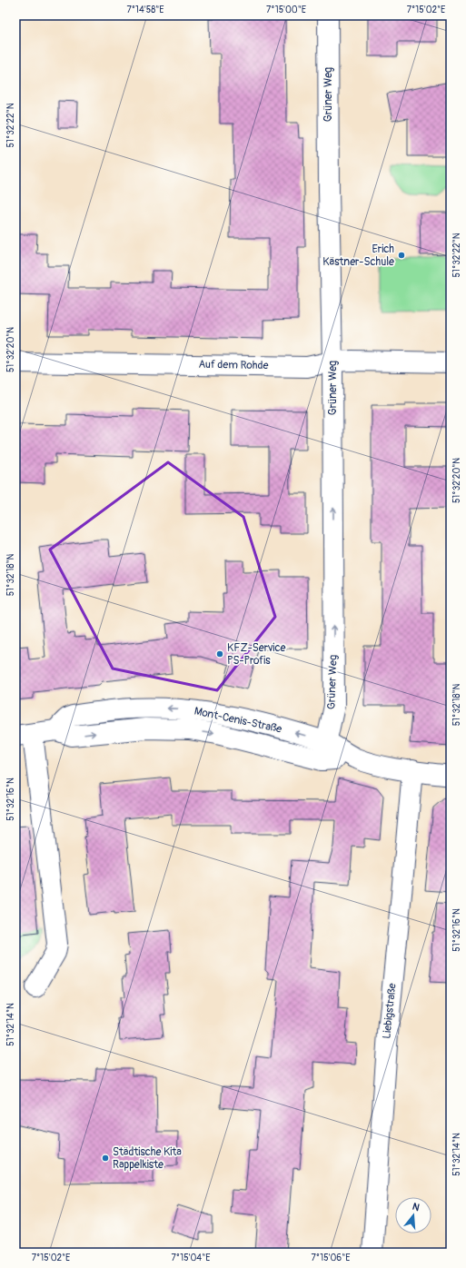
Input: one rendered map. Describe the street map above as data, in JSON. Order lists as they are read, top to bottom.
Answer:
{
  "streets": {
    "street": [
      "Grüner Weg",
      "Auf dem Rohde",
      "Mont-Cenis-Straße",
      "Liebigstraße"
    ]
  },
  "crossings": [
    ["Grüner Weg", "Auf dem Rohde"],
    ["Grüner Weg", "Mont-Cenis-Straße"],
    ["Mont-Cenis-Straße", "Liebigstraße"]
  ],
  "one_way": ["Grüner Weg"],
  "places": ["Erich Kästner-Schule", "KFZ-Service PS-Profis", "Städtische Kita Rappelkiste"],
  "north": "top",
  "coordinates": [
    "7°14'58\"E",
    "7°15'00\"E",
    "7°15'02\"E",
    "51°32'22\"N",
    "51°32'20\"N",
    "51°32'18\"N",
    "51°32'16\"N",
    "51°32'14\"N",
    "7°15'04\"E",
    "7°15'06\"E"
  ]
}
